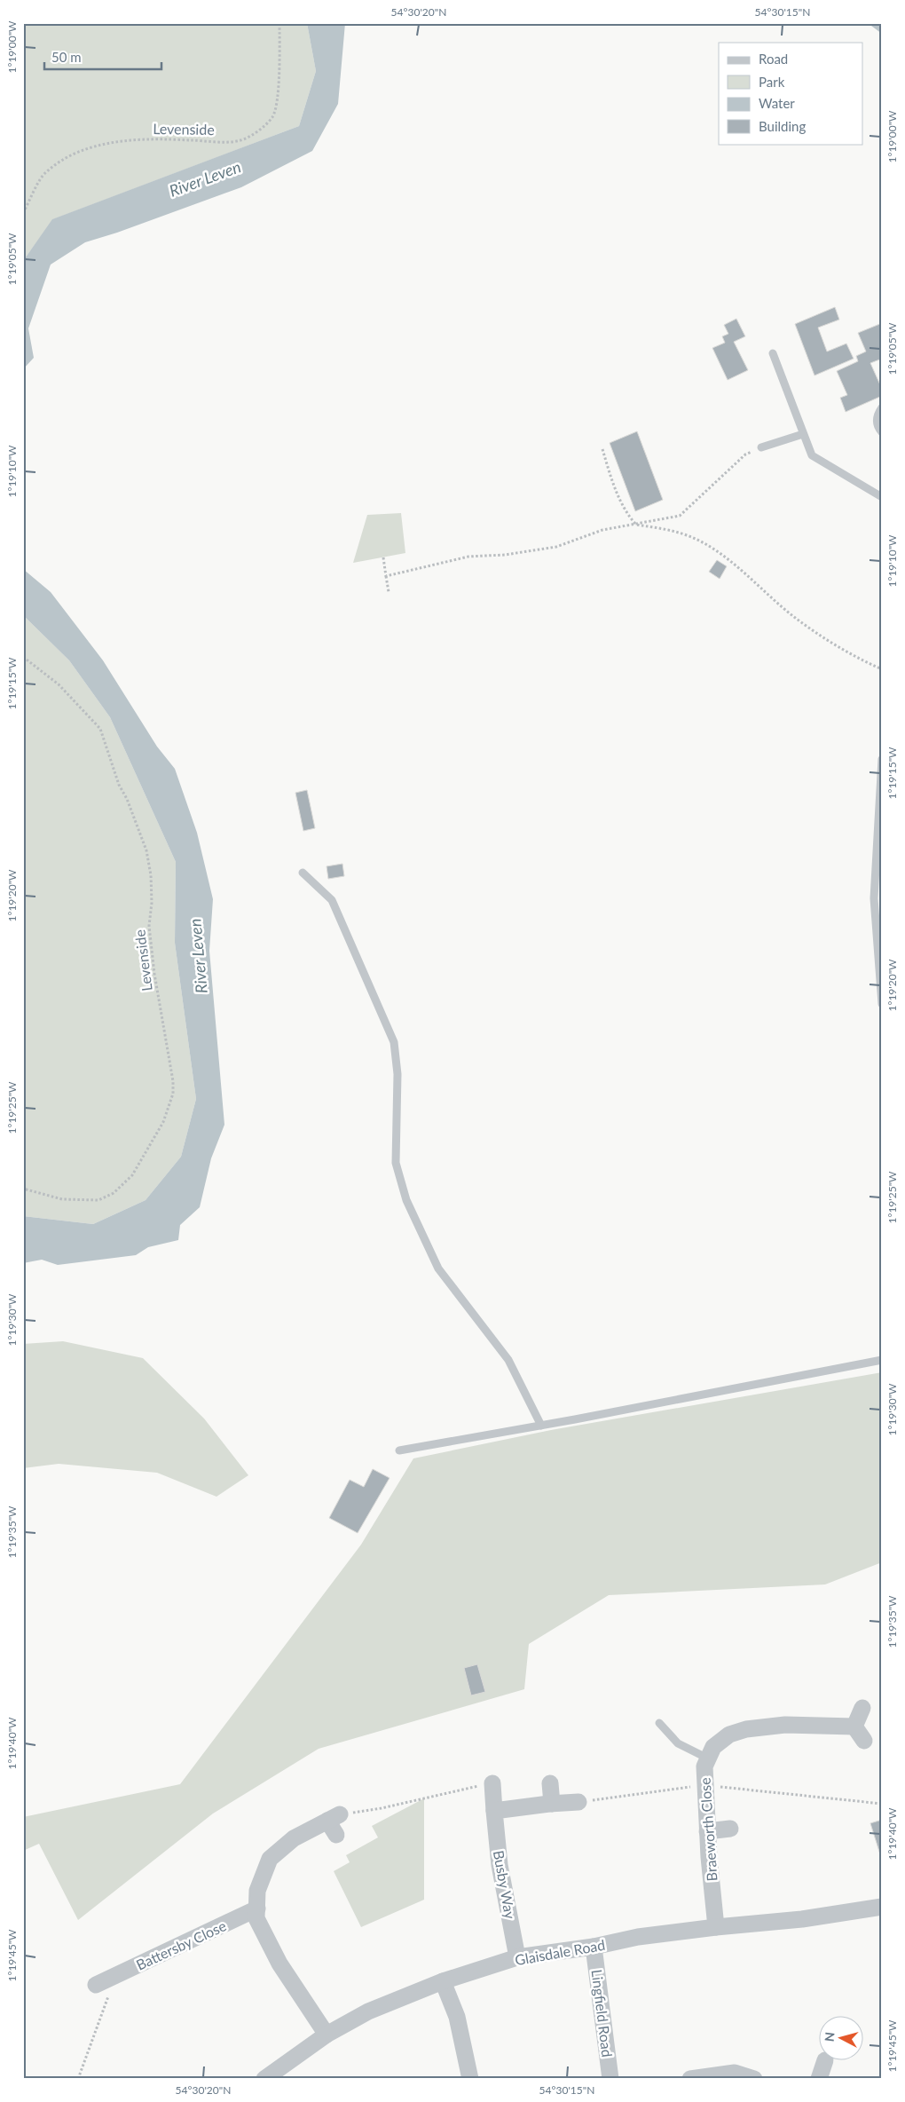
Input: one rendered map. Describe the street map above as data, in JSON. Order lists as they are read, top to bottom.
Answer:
{
  "streets": {
    "street": [
      "Braeworth Close",
      "Busby Way",
      "Battersby Close",
      "Glaisdale Road",
      "Lingfield Road"
    ],
    "path": ["Levenside"]
  },
  "crossings": [
    ["Braeworth Close", "Glaisdale Road"],
    ["Busby Way", "Glaisdale Road"],
    ["Glaisdale Road", "Lingfield Road"]
  ],
  "water": ["River Leven"],
  "legend": [
    "Road",
    "Park",
    "Water",
    "Building"
  ],
  "scale_bar": "50 m",
  "north": "left",
  "coordinates": [
    "54°30'20\"N",
    "54°30'15\"N",
    "1°19'00\"W",
    "1°19'05\"W",
    "1°19'10\"W",
    "1°19'15\"W",
    "1°19'20\"W",
    "1°19'25\"W",
    "1°19'30\"W",
    "1°19'35\"W",
    "1°19'40\"W",
    "1°19'45\"W"
  ]
}
